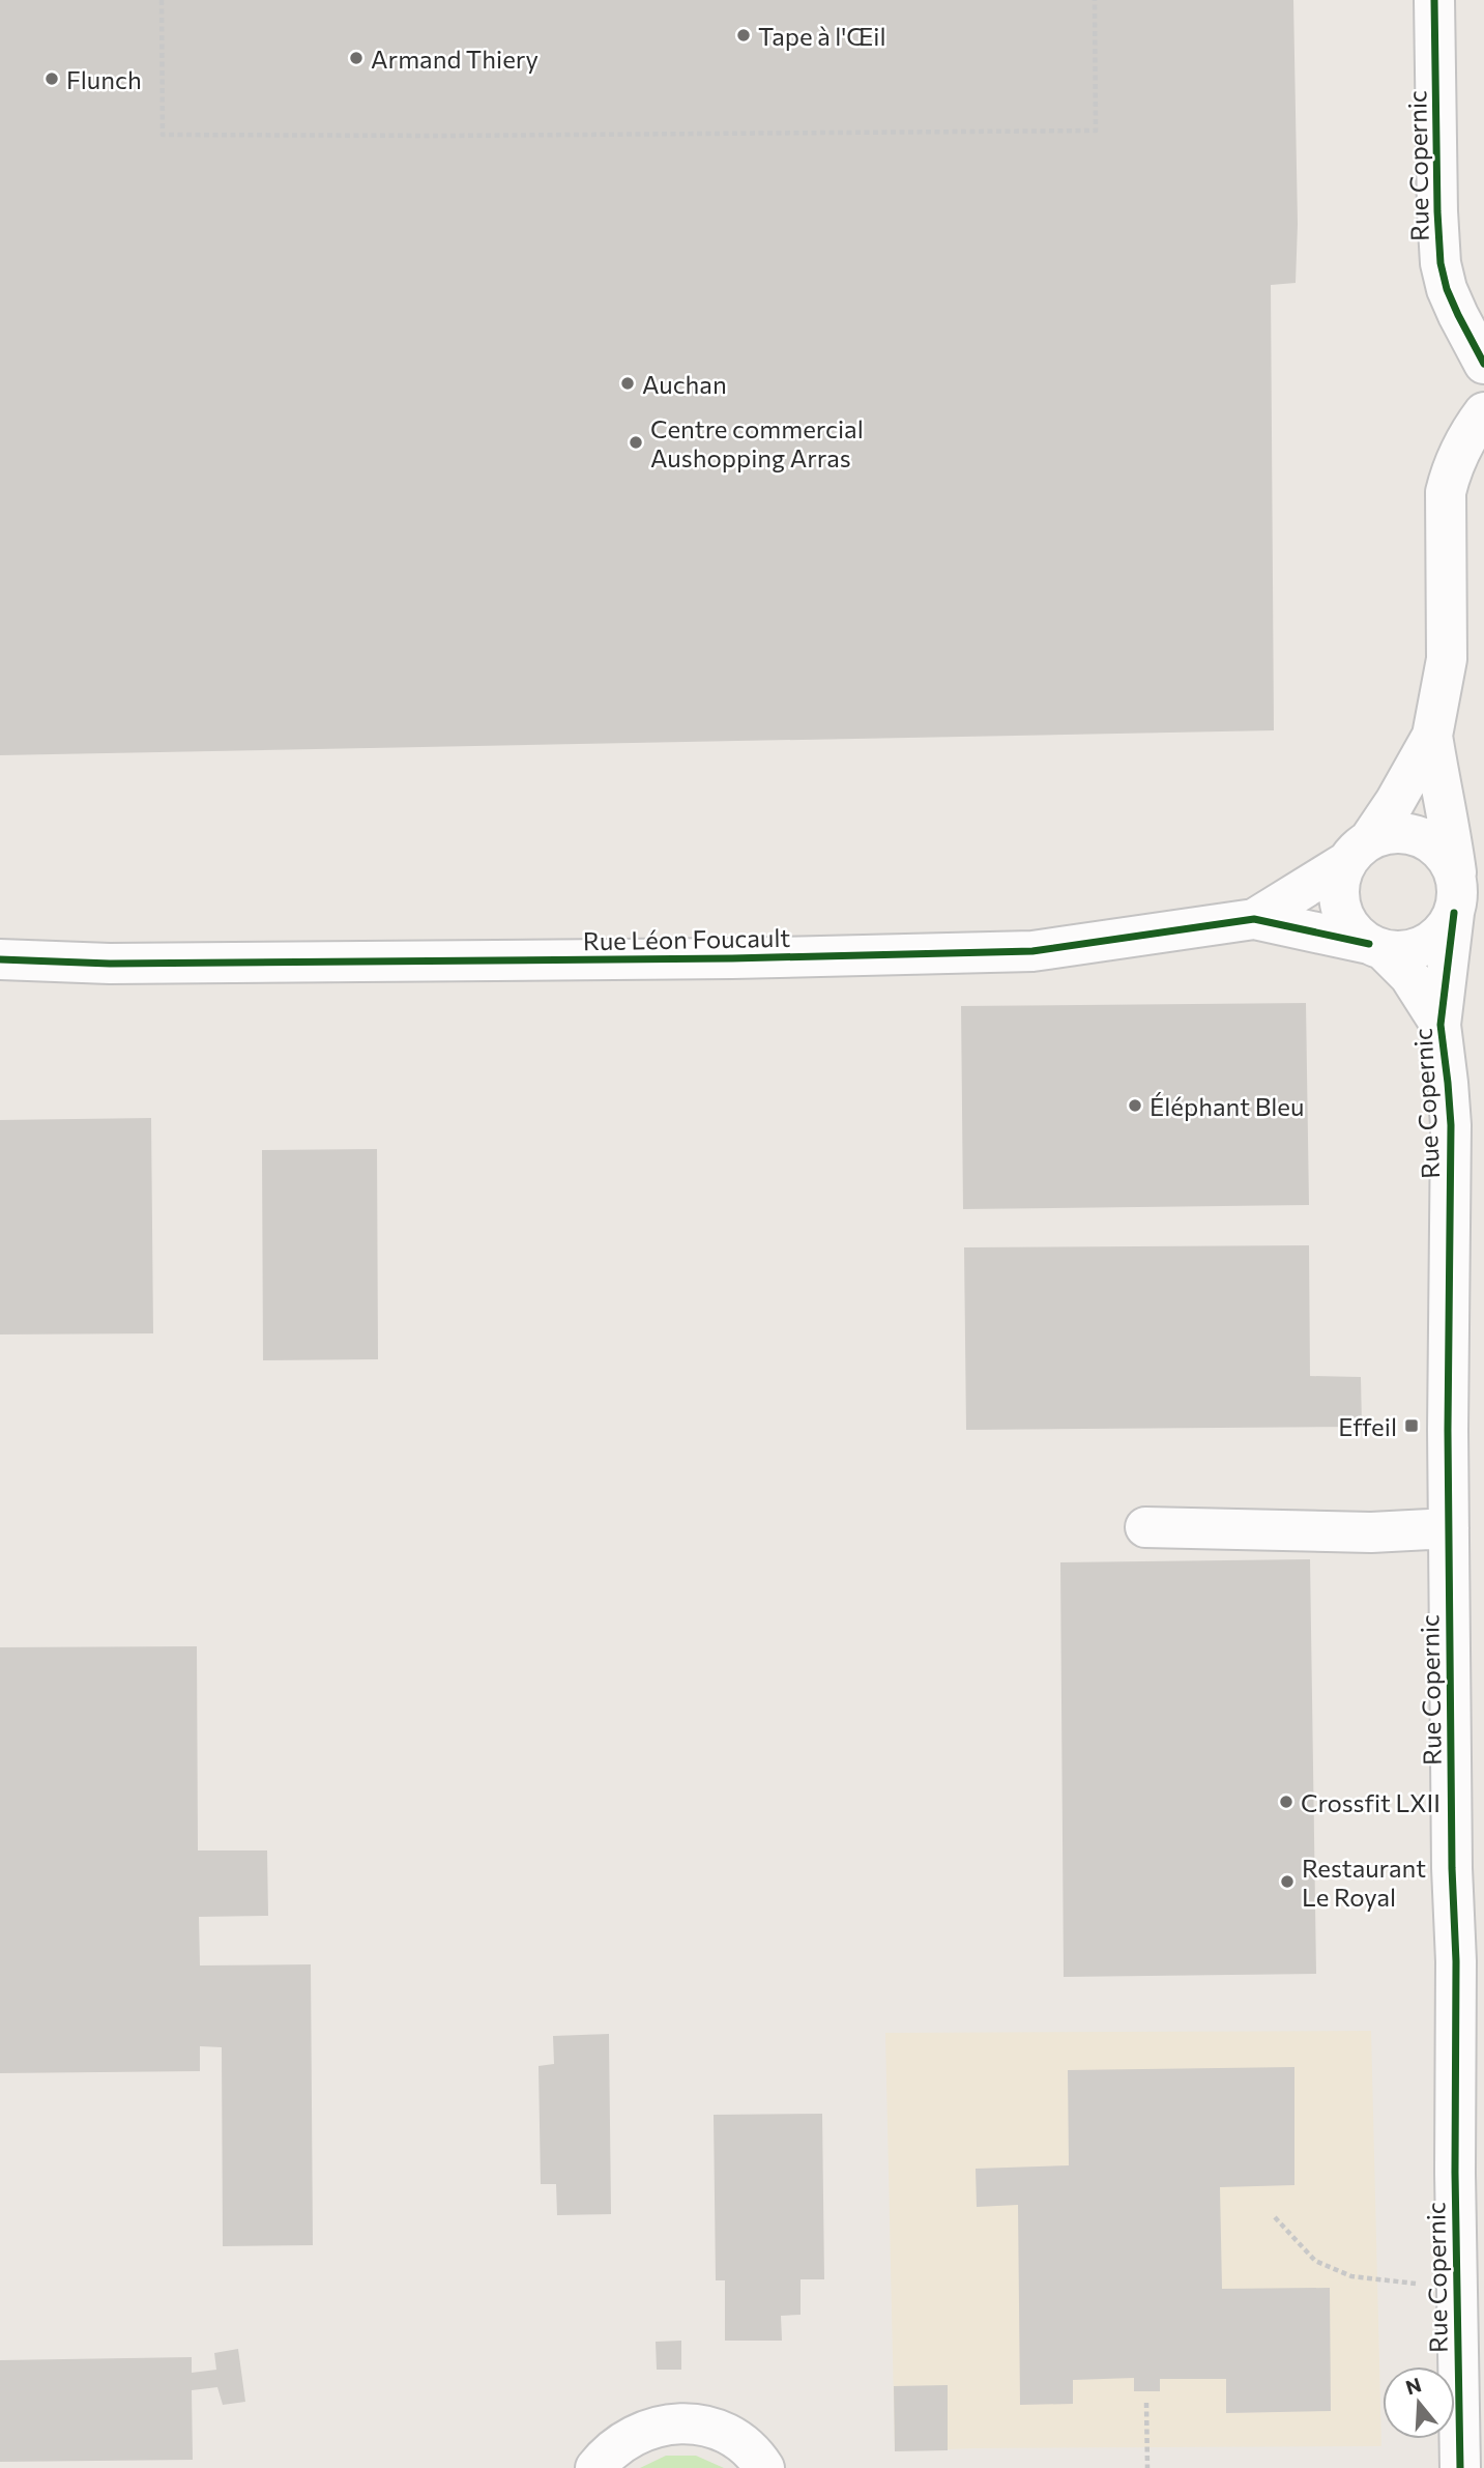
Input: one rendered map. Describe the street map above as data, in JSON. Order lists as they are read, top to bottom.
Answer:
{
  "streets": {
    "street": ["Rue Copernic", "Rue Léon Foucault"]
  },
  "crossings": [
    ["Rue Copernic", "Rue Léon Foucault"]
  ],
  "places": {
    "other": [
      "Tape à l'Œil",
      "Armand Thiery",
      "Flunch",
      "Auchan",
      "Centre commercial Aushopping Arras",
      "Éléphant Bleu",
      "Crossfit LXII",
      "Restaurant Le Royal"
    ],
    "transit": ["Effeil"]
  },
  "north": "top"
}
